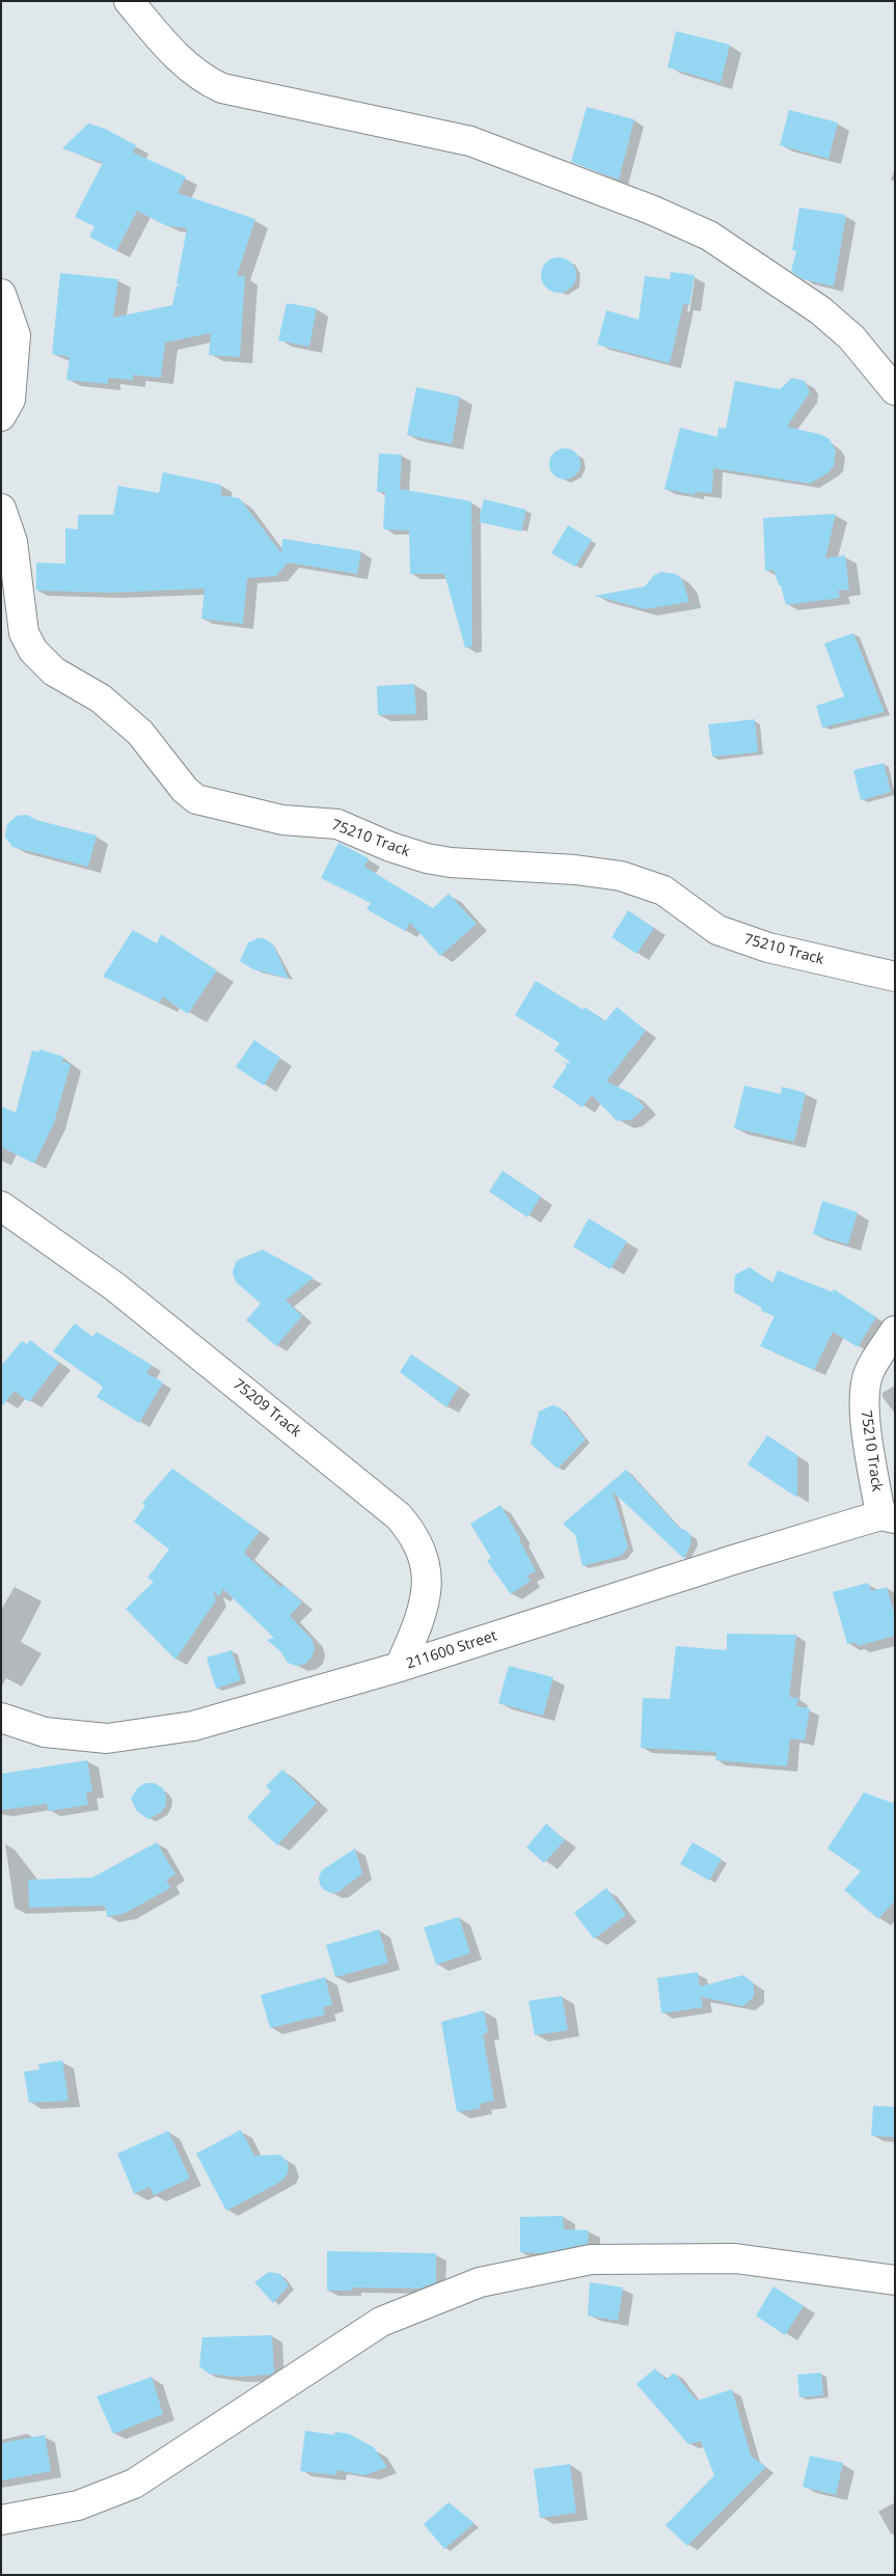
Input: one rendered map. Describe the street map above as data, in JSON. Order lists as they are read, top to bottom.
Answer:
{
  "streets": {
    "street": ["75210 Track", "75209 Track", "211600 Street"]
  },
  "crossings": [
    ["75210 Track", "211600 Street"],
    ["75209 Track", "211600 Street"]
  ]
}
